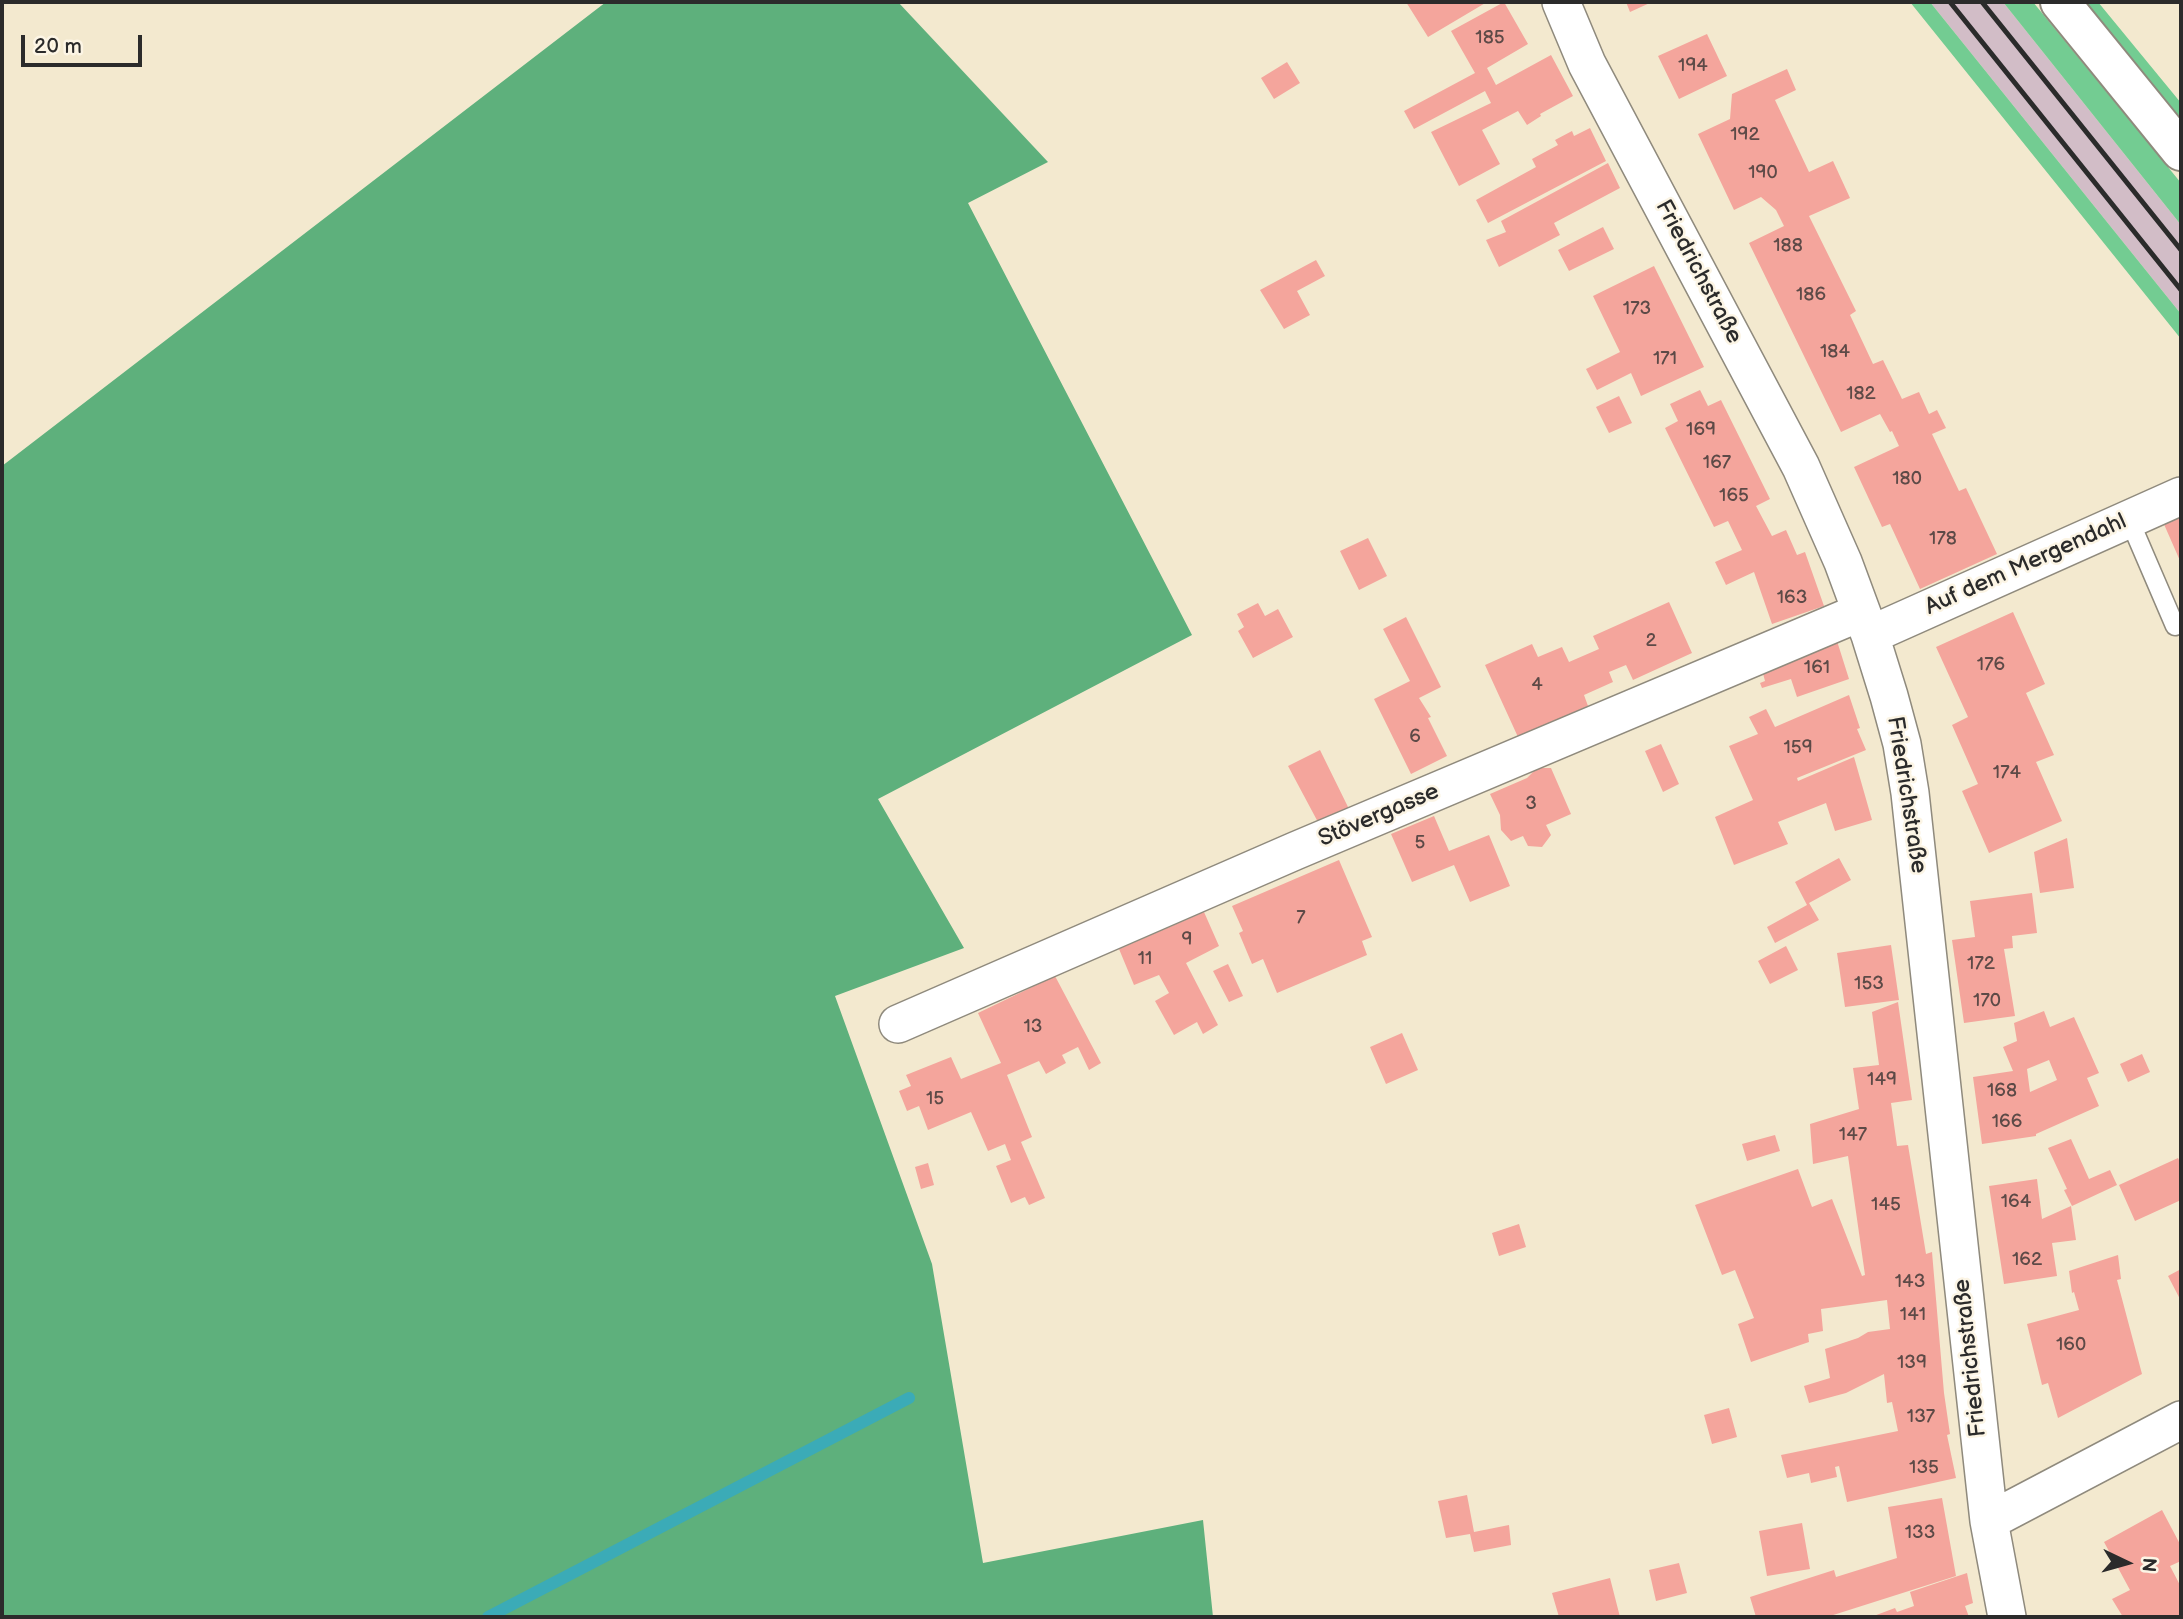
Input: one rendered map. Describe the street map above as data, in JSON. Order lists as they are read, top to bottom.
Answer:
{
  "streets": {
    "street": ["Friedrichstraße", "Auf dem Mergendahl", "Stövergasse"]
  },
  "crossings": [
    ["Friedrichstraße", "Auf dem Mergendahl"],
    ["Friedrichstraße", "Stövergasse"],
    ["Auf dem Mergendahl", "Stövergasse"]
  ],
  "house_numbers": [
    "185",
    "194",
    "192",
    "190",
    "188",
    "186",
    "173",
    "184",
    "171",
    "182",
    "169",
    "167",
    "180",
    "165",
    "178",
    "163",
    "2",
    "176",
    "161",
    "4",
    "6",
    "159",
    "174",
    "3",
    "5",
    "7",
    "9",
    "11",
    "172",
    "153",
    "170",
    "13",
    "149",
    "168",
    "15",
    "166",
    "147",
    "164",
    "145",
    "162",
    "143",
    "141",
    "160",
    "139",
    "137",
    "135",
    "133"
  ],
  "scale_bar": "20 m",
  "north": "right"
}
